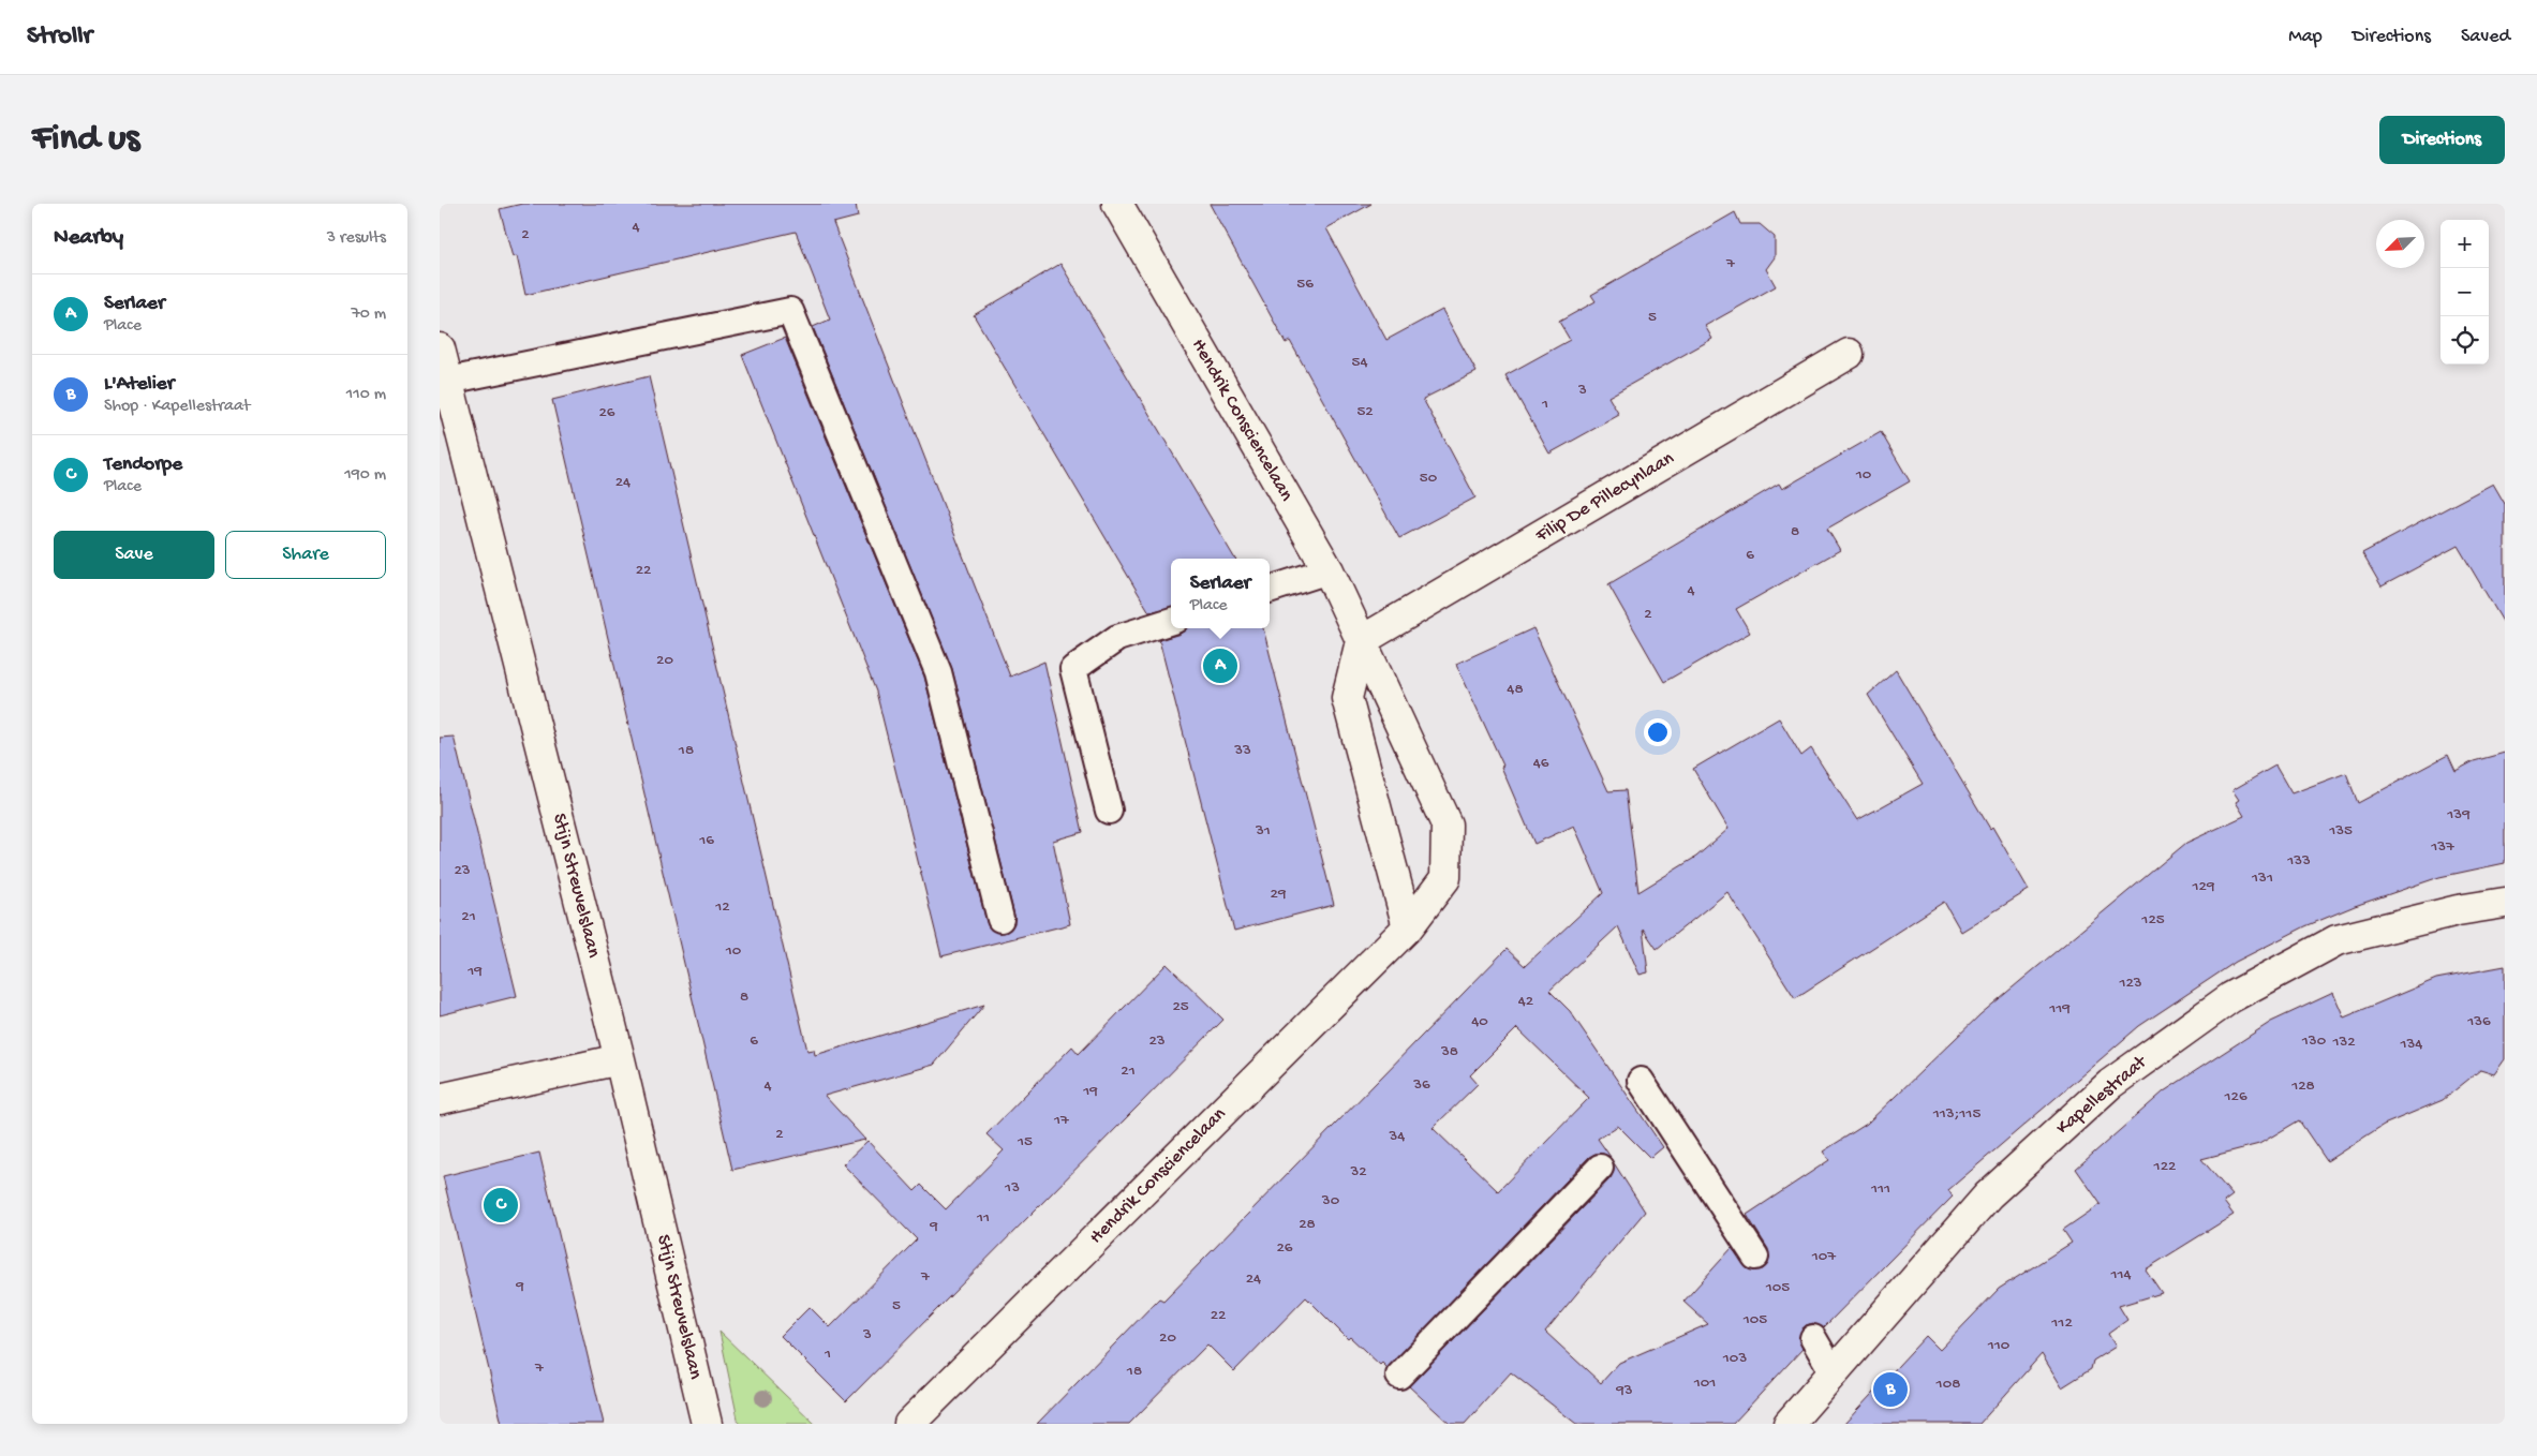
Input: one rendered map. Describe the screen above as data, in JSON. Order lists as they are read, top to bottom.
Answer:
{
  "streets": {
    "street": [
      "Hendrik Consciencelaan",
      "Filip De Pillecynlaan",
      "Stijn Streuvelslaan",
      "Kapellestraat"
    ]
  },
  "crossings": [
    ["Hendrik Consciencelaan", "Filip De Pillecynlaan"]
  ],
  "house_numbers": [
    "4",
    "2",
    "7",
    "56",
    "5",
    "54",
    "3",
    "1",
    "52",
    "26",
    "10",
    "50",
    "24",
    "8",
    "6",
    "22",
    "4",
    "2",
    "20",
    "48",
    "18",
    "33",
    "46",
    "139",
    "31",
    "135",
    "16",
    "137",
    "133",
    "23",
    "131",
    "129",
    "29",
    "12",
    "21",
    "125",
    "10",
    "19",
    "123",
    "8",
    "42",
    "25",
    "119",
    "40",
    "136",
    "6",
    "23",
    "130",
    "132",
    "134",
    "38",
    "21",
    "36",
    "4",
    "128",
    "19",
    "126",
    "113;115",
    "17",
    "2",
    "34",
    "15",
    "122",
    "32",
    "13",
    "111",
    "30",
    "11",
    "28",
    "9",
    "26",
    "107",
    "114",
    "7",
    "24",
    "9",
    "105",
    "5",
    "22",
    "105",
    "112",
    "3",
    "20",
    "110",
    "1",
    "103",
    "7",
    "18",
    "101",
    "108",
    "93"
  ],
  "north": "bottom left",
  "page": {
    "header": "Strollr",
    "nav": ["Map", "Directions", "Saved"],
    "buttons": [
      "Directions",
      ["Save", "Share"]
    ],
    "title": "Find us",
    "heading": ["Nearby", "3 results"],
    "map_buttons": ["+", "−"],
    "list": [
      {
        "mark": "A",
        "name": "Serlaer",
        "note": "Place",
        "value": "70 m"
      },
      {
        "mark": "B",
        "name": "L'Atelier",
        "note": "Shop · Kapellestraat",
        "value": "110 m"
      },
      {
        "mark": "C",
        "name": "Tendorpe",
        "note": "Place",
        "value": "190 m"
      }
    ],
    "popup": ["Serlaer", "Place"],
    "pins": ["A", "C", "B"]
  }
}
